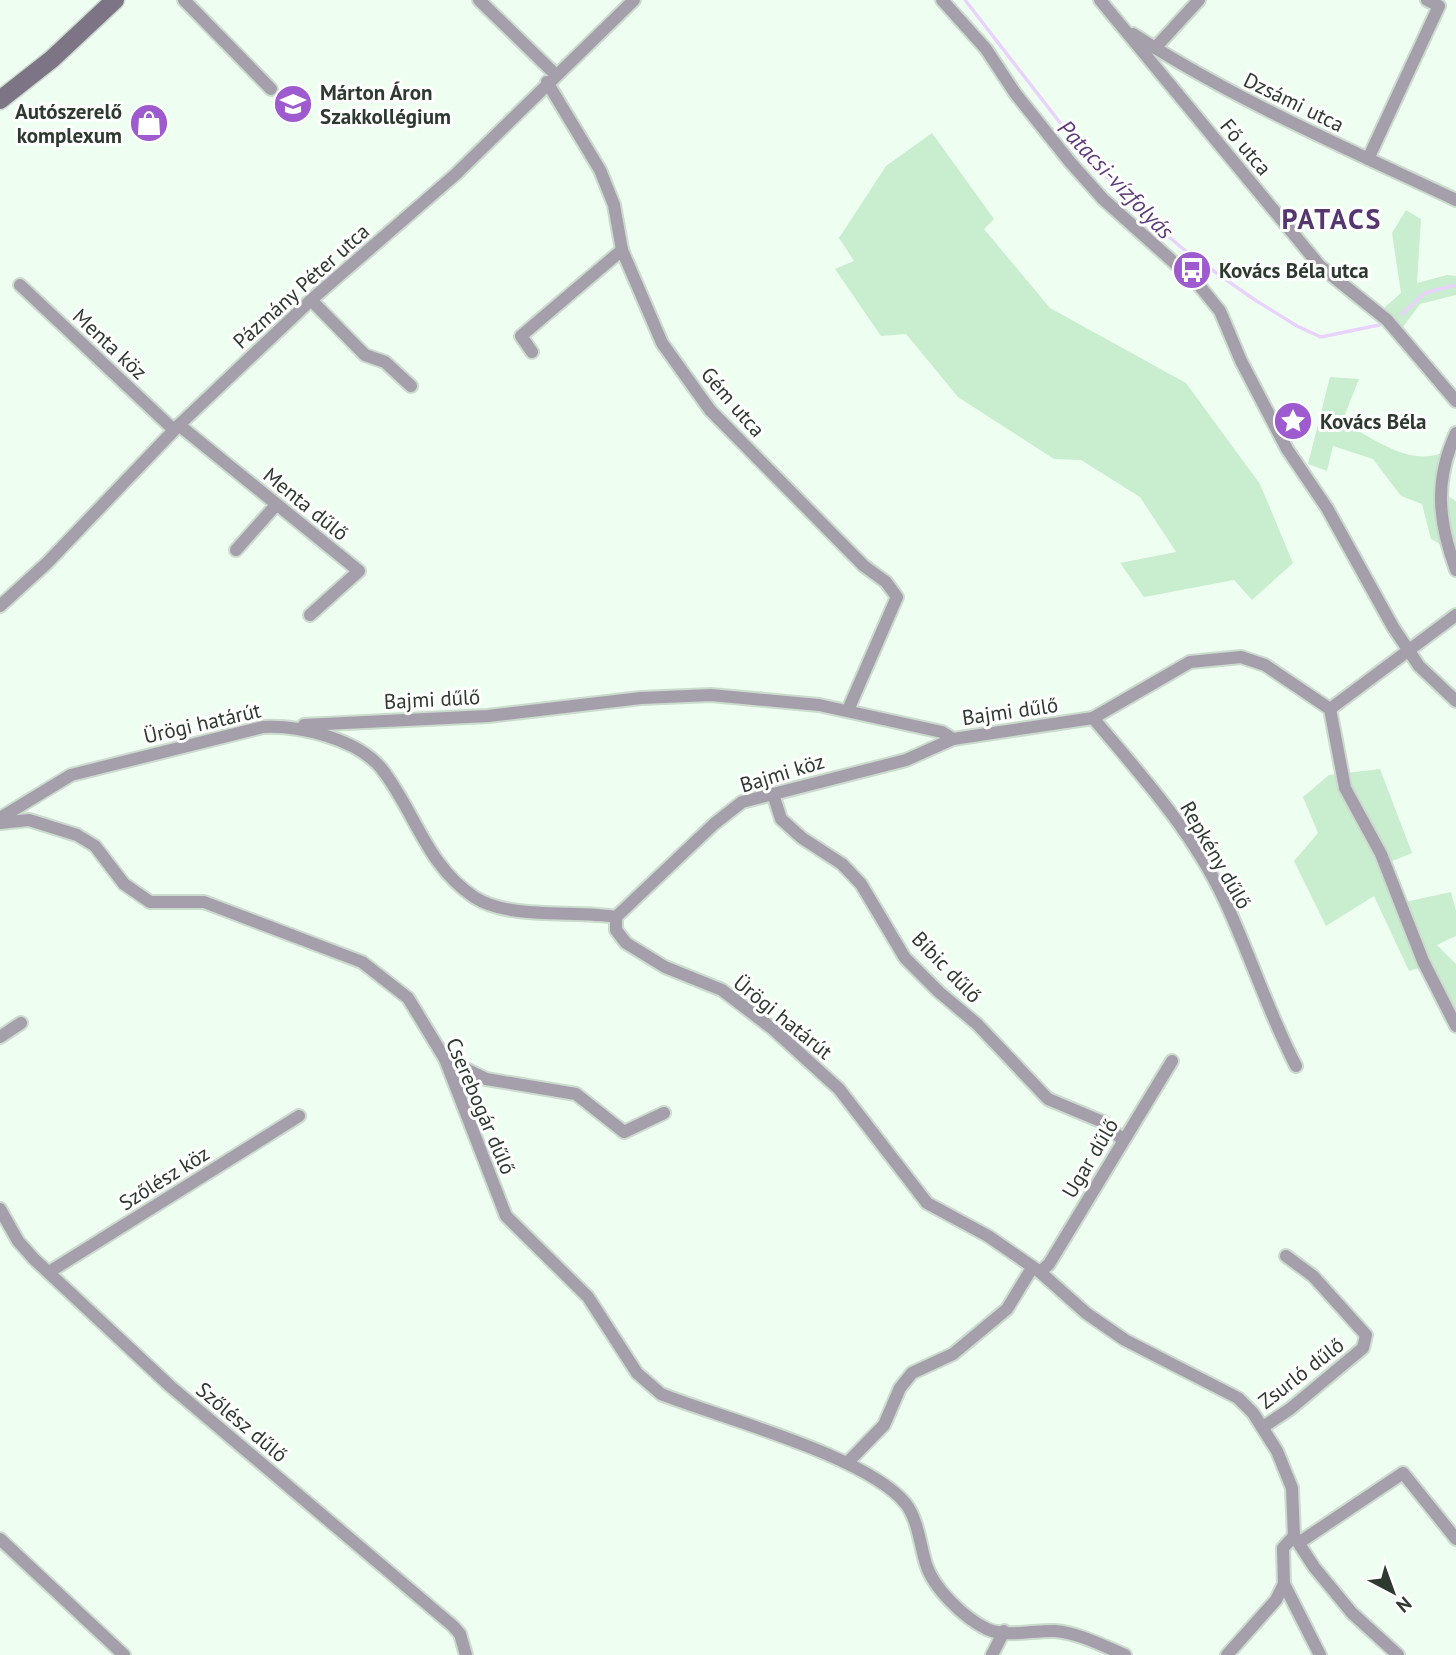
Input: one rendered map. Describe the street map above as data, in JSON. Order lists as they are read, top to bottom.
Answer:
{
  "streets": {
    "street": [
      "Dzsámi utca",
      "Fő utca",
      "Pázmány Péter utca",
      "Menta köz",
      "Gém utca",
      "Menta dűlő",
      "Bajmi dűlő",
      "Ürögi határút",
      "Bajmi köz",
      "Repkény dűlő",
      "Bíbic dűlő",
      "Cserebogár dűlő",
      "Ugar dűlő",
      "Szőlész köz",
      "Zsurló dűlő",
      "Szőlész dűlő"
    ]
  },
  "crossings": [
    ["Dzsámi utca", "Fő utca"],
    ["Pázmány Péter utca", "Menta köz"],
    ["Pázmány Péter utca", "Gém utca"],
    ["Pázmány Péter utca", "Menta dűlő"],
    ["Menta köz", "Menta dűlő"],
    ["Gém utca", "Bajmi dűlő"],
    ["Bajmi dűlő", "Ürögi határút"],
    ["Bajmi dűlő", "Bajmi köz"],
    ["Bajmi dűlő", "Repkény dűlő"],
    ["Ürögi határút", "Bajmi köz"],
    ["Ürögi határút", "Ugar dűlő"],
    ["Ürögi határút", "Zsurló dűlő"],
    ["Bajmi köz", "Bíbic dűlő"],
    ["Bíbic dűlő", "Ugar dűlő"],
    ["Cserebogár dűlő", "Ugar dűlő"],
    ["Szőlész köz", "Szőlész dűlő"]
  ],
  "districts": ["PATACS"],
  "water": ["Patacsi-vízfolyás"],
  "places": {
    "school or university": ["Márton Áron Szakkollégium"],
    "shop": ["Autószerelő komplexum"],
    "bus stop": ["Kovács Béla utca"],
    "place": ["Kovács Béla"]
  },
  "north": "bottom right"
}
